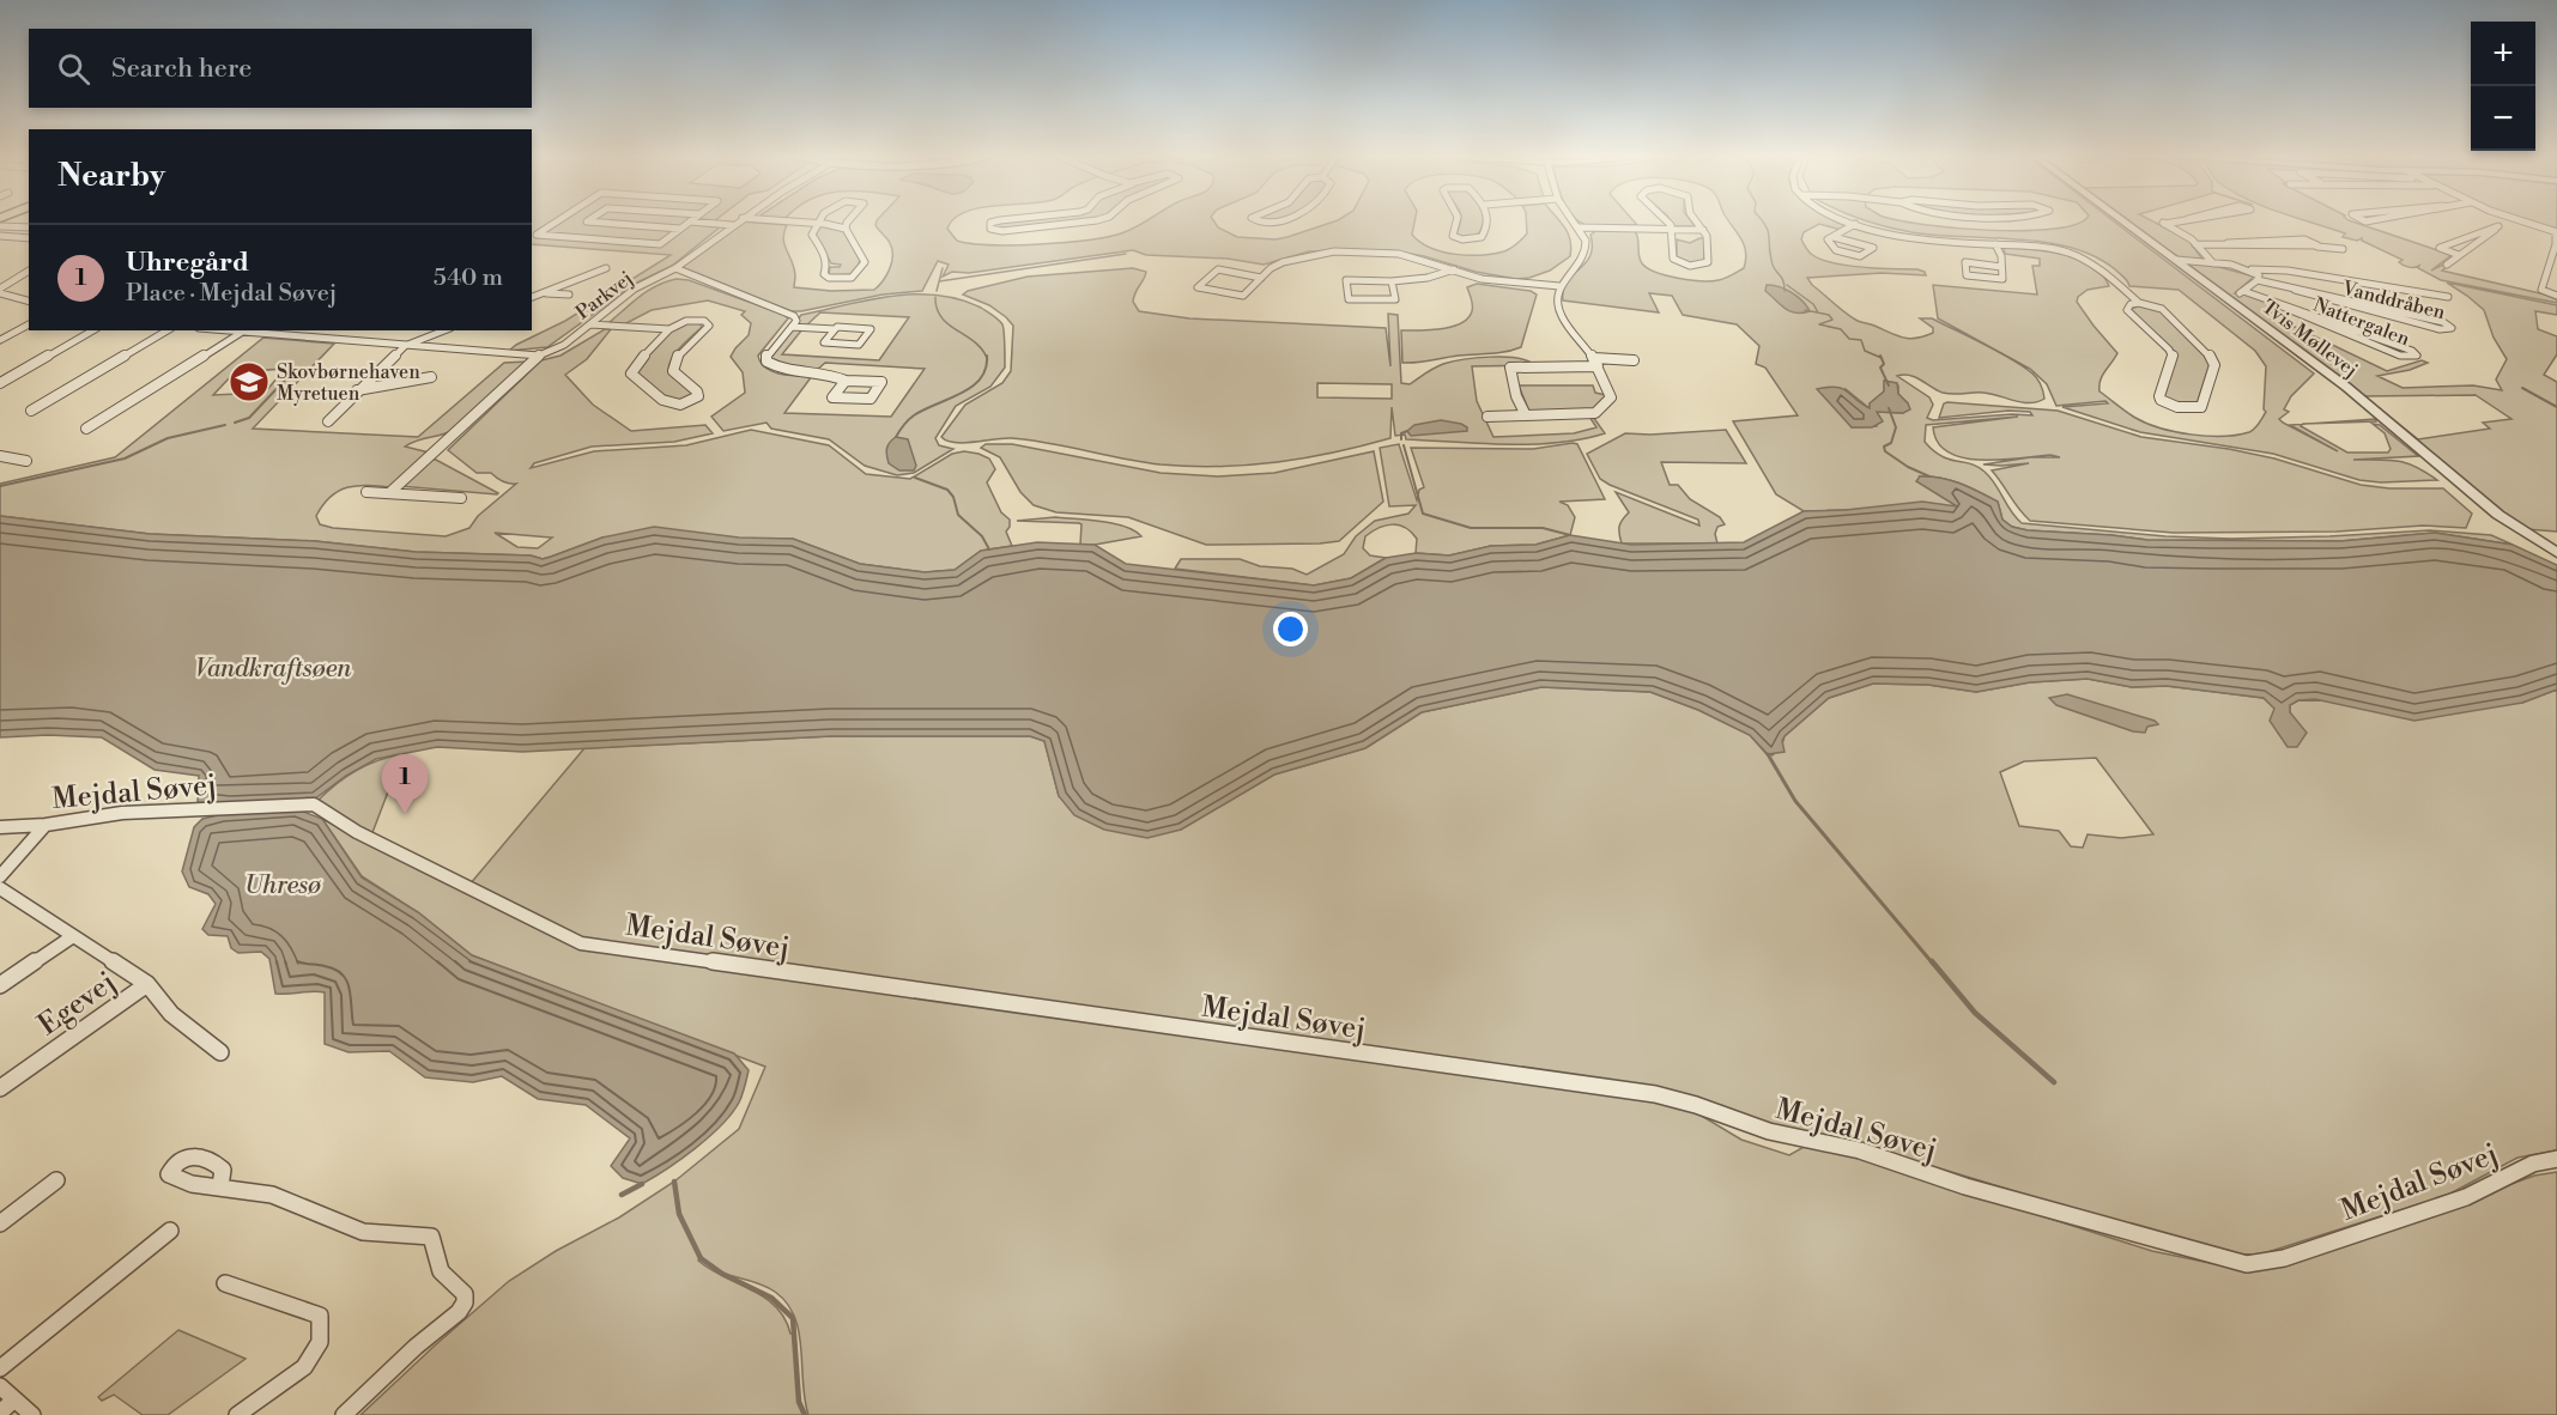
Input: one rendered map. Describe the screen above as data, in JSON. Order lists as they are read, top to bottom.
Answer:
{
  "streets": {
    "street": [
      "Parkvej",
      "Vanddråben",
      "Nattergalen",
      "Tvis Møllevej",
      "Mejdal Søvej",
      "Egevej"
    ]
  },
  "crossings": [
    ["Vanddråben", "Nattergalen"]
  ],
  "water": ["Vandkraftsøen", "Uhresø"],
  "places": {
    "school or university": ["Skovbørnehaven Myretuen"]
  },
  "page": {
    "map_buttons": ["+", "−"],
    "search": "Search here",
    "heading": "Nearby",
    "list": [
      {
        "mark": "1",
        "name": "Uhregård",
        "note": "Place · Mejdal Søvej",
        "value": "540 m"
      }
    ],
    "pins": "1"
  }
}
